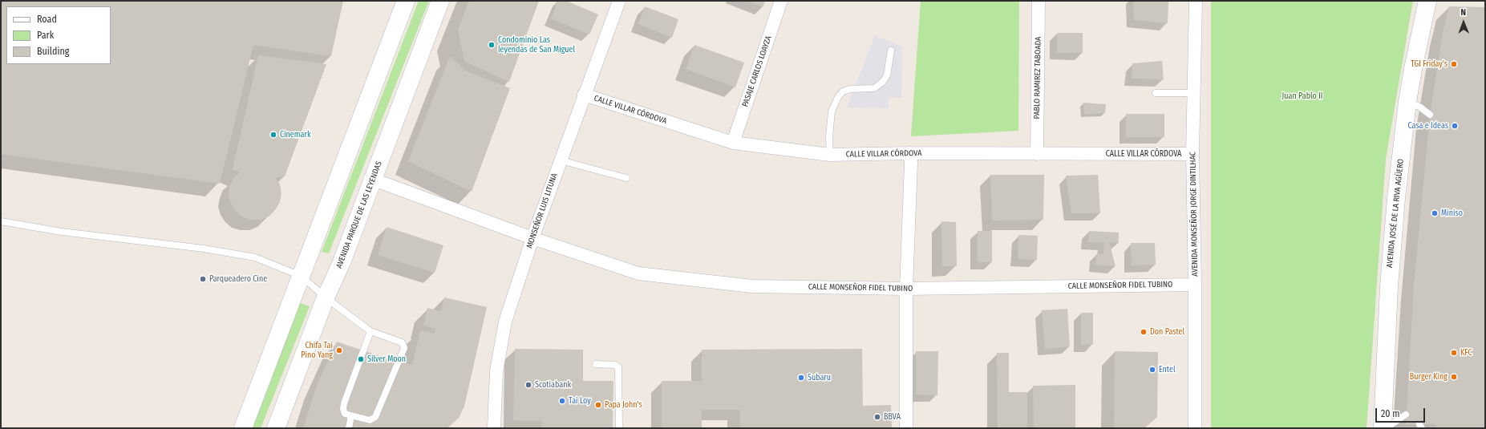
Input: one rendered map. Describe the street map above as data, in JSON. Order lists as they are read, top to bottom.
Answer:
{
  "streets": {
    "main road": ["AVENIDA JOSÉ DE LA RIVA AGÜERO", "AVENIDA PARQUE DE LAS LEYENDAS"],
    "street": [
      "PASAJE CARLOS LOAYZA",
      "PABLO RAMIREZ TABOADA",
      "CALLE VILLAR CÓRDOVA",
      "MONSEÑOR LUIS LITUNA",
      "AVENIDA MONSEÑOR JORGE DINTILHAC",
      "CALLE MONSEÑOR FIDEL TUBINO"
    ]
  },
  "crossings": [
    ["PASAJE CARLOS LOAYZA", "CALLE VILLAR CÓRDOVA"],
    ["PABLO RAMIREZ TABOADA", "CALLE VILLAR CÓRDOVA"],
    ["CALLE VILLAR CÓRDOVA", "MONSEÑOR LUIS LITUNA"],
    ["CALLE VILLAR CÓRDOVA", "AVENIDA MONSEÑOR JORGE DINTILHAC"],
    ["MONSEÑOR LUIS LITUNA", "CALLE MONSEÑOR FIDEL TUBINO"],
    ["AVENIDA MONSEÑOR JORGE DINTILHAC", "CALLE MONSEÑOR FIDEL TUBINO"],
    ["AVENIDA PARQUE DE LAS LEYENDAS", "CALLE MONSEÑOR FIDEL TUBINO"]
  ],
  "parks": ["Juan Pablo II"],
  "places": [
    "Condominio Las leyendas de San Miguel",
    "TGI Friday's",
    "Casa e Ideas",
    "Cinemark",
    "Miniso",
    "Parqueadero Cine",
    "Don Pastel",
    "Chifa Tai Pino Yang",
    "KFC",
    "Silver Moon",
    "Entel",
    "Burger King",
    "Subaru",
    "Scotiabank",
    "Tai Loy",
    "Papa John's",
    "BBVA"
  ],
  "legend": ["Road", "Park", "Building"],
  "scale_bar": "20 m",
  "north": "top"
}
